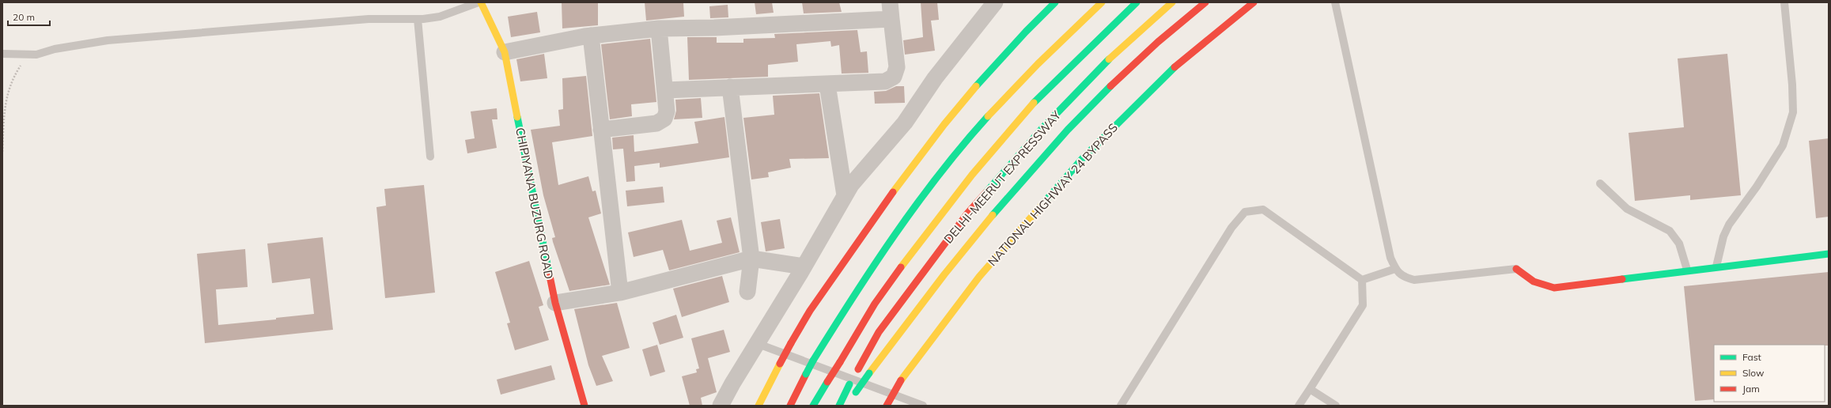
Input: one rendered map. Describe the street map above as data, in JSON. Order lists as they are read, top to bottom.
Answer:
{
  "streets": {
    "main road": ["DELHI-MEERUT EXPRESSWAY", "NATIONAL HIGHWAY 24 BYPASS", "CHIPIYANA BUZURG ROAD"]
  },
  "legend": ["Fast", "Slow", "Jam"],
  "scale_bar": "20 m"
}
